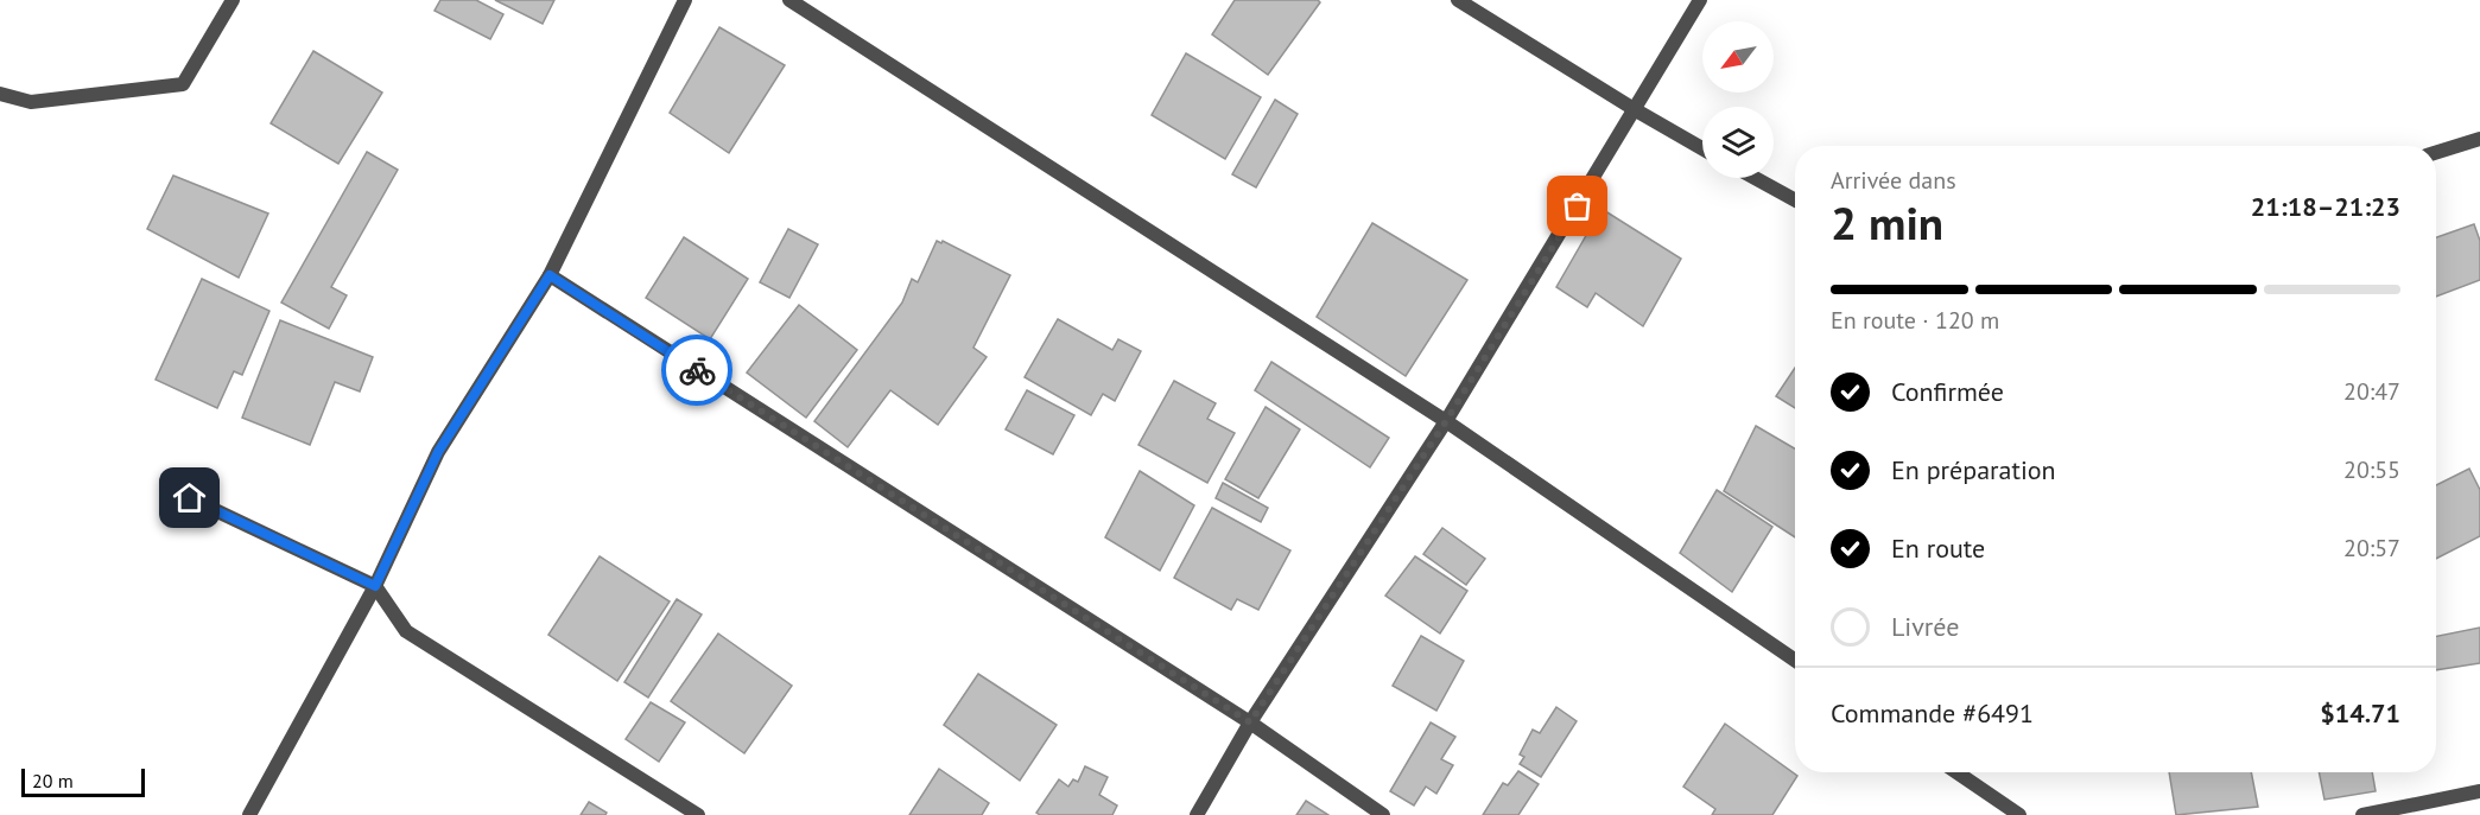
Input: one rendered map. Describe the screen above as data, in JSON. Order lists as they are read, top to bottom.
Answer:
{
  "scale_bar": "20 m",
  "north": "bottom left",
  "page": {
    "heading": ["2 min", "Arrivée dans", "21:18–21:23"],
    "panel": ["Commande #6491", "$14.71"],
    "bar": "En route · 120 m",
    "list": [
      ["Confirmée", "20:47"],
      ["En préparation", "20:55"],
      ["En route", "20:57"],
      "Livrée"
    ],
    "scale": "20 m"
  }
}
